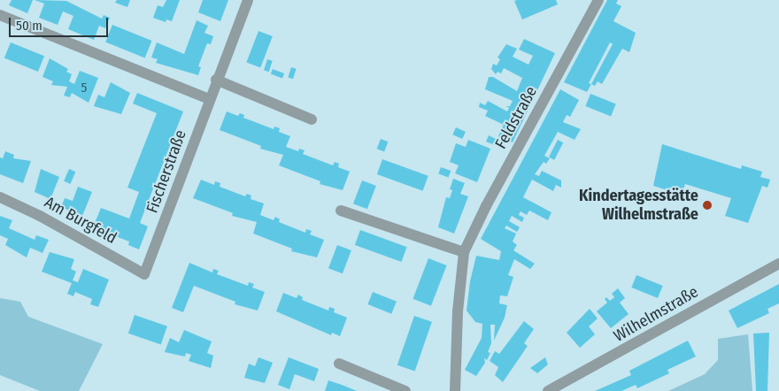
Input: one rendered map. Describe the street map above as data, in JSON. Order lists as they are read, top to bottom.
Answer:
{
  "streets": {
    "street": [
      "Feldstraße",
      "Fischerstraße",
      "Am Burgfeld",
      "Wilhelmstraße"
    ]
  },
  "crossings": [
    ["Fischerstraße", "Am Burgfeld"]
  ],
  "places": ["Kindertagesstätte Wilhelmstraße"],
  "house_numbers": ["5"],
  "scale_bar": "50 m"
}
